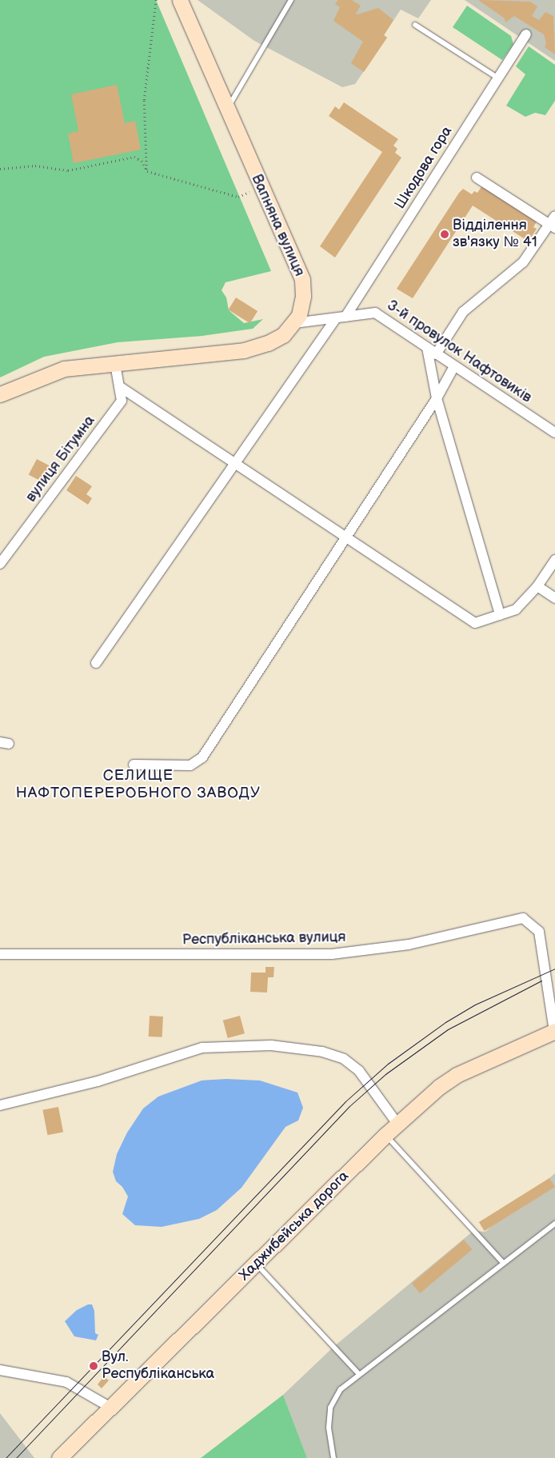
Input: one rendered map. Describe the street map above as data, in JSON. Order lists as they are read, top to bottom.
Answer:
{
  "streets": {
    "street": [
      "Шкодова гора",
      "Вапняна вулиця",
      "3-й провулок Нафтовиків",
      "вулиця Бітумна",
      "Республіканська вулиця",
      "Хаджибейська дорога"
    ]
  },
  "crossings": [
    ["Шкодова гора", "3-й провулок Нафтовиків"],
    ["Вапняна вулиця", "3-й провулок Нафтовиків"],
    ["Вапняна вулиця", "вулиця Бітумна"],
    ["Республіканська вулиця", "Хаджибейська дорога"]
  ],
  "districts": ["СЕЛИЩЕ НАФТОПЕРЕРОБНОГО ЗАВОДУ"],
  "places": ["Відділення зв'язку № 41", "Вул. Республіканська"]
}
